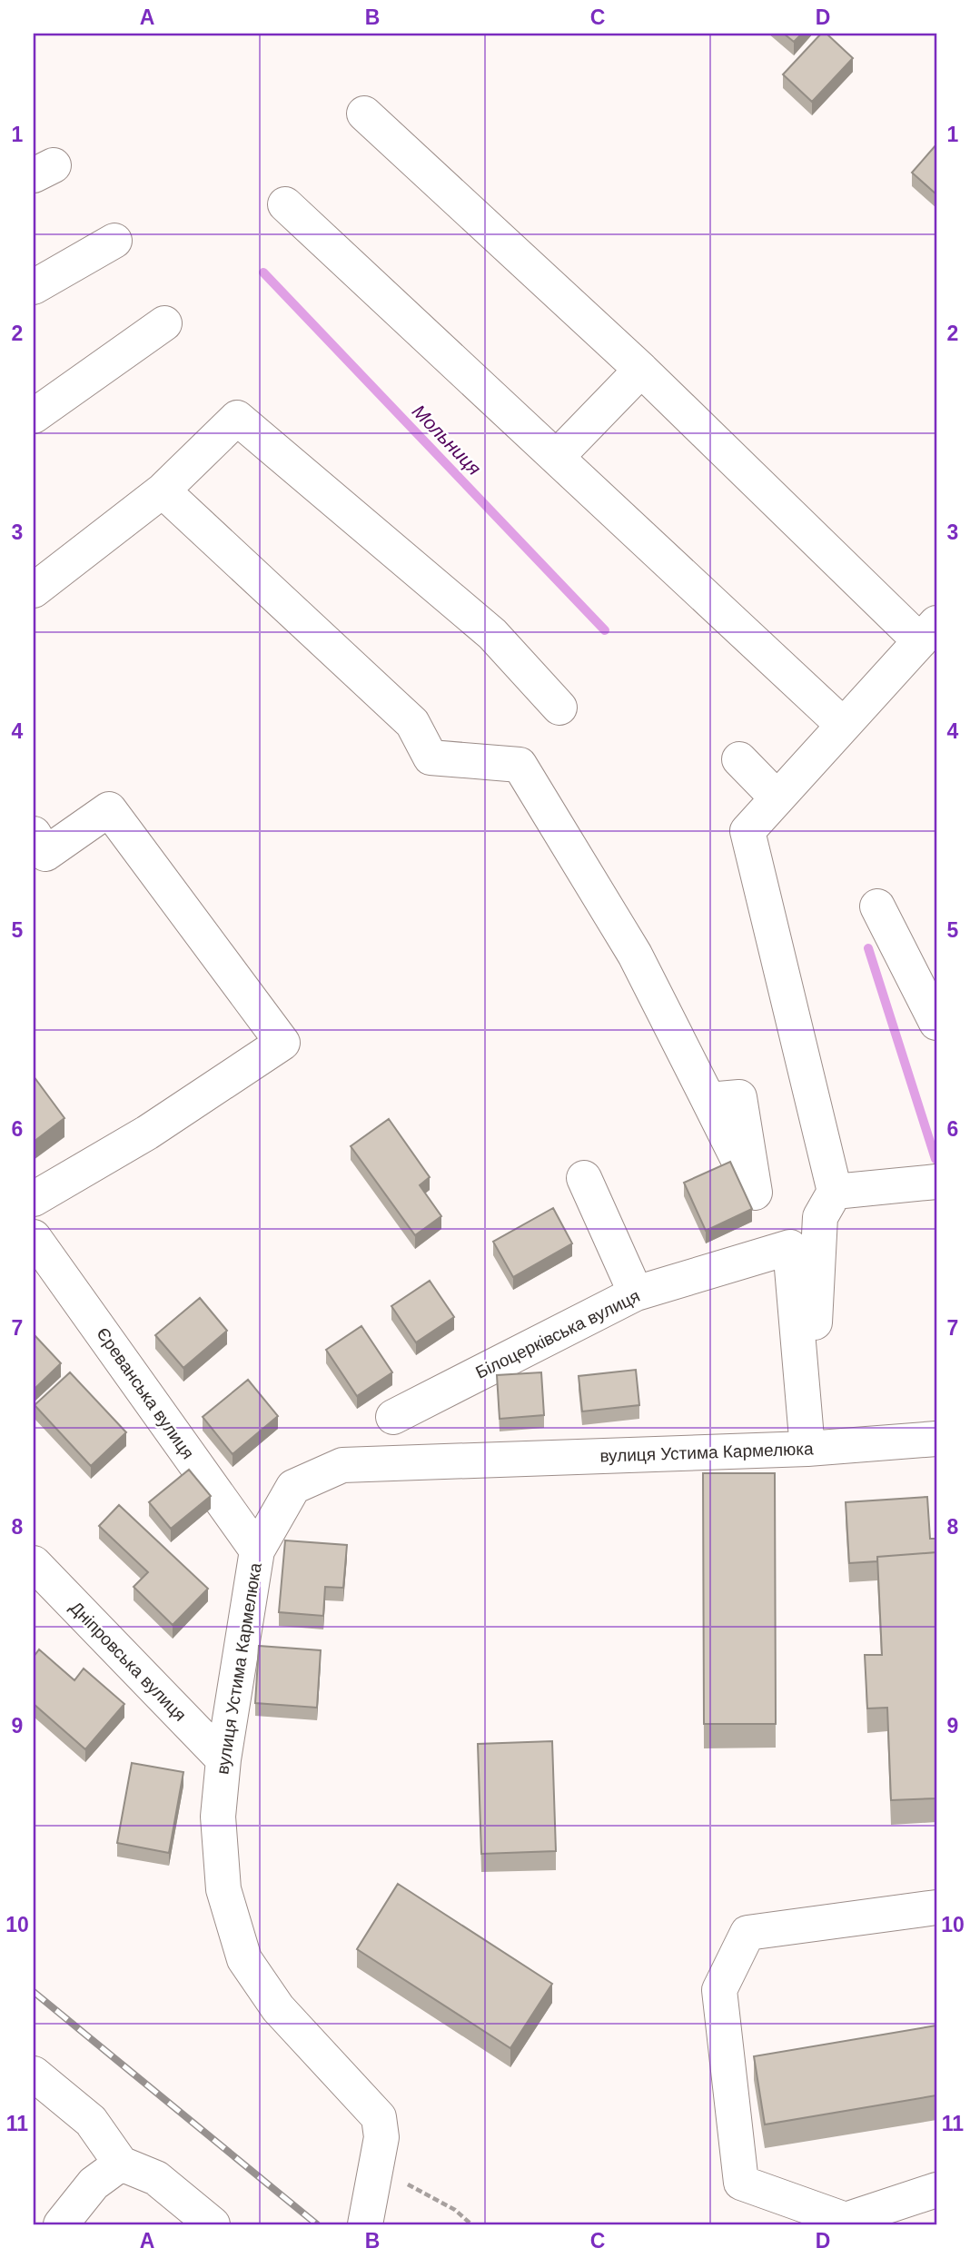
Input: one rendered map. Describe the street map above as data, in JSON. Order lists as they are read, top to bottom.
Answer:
{
  "streets": {
    "street": [
      "Білоцерківська вулиця",
      "Єреванська вулиця",
      "вулиця Устима Кармелюка",
      "Дніпровська вулиця"
    ]
  },
  "crossings": [
    ["Білоцерківська вулиця", "вулиця Устима Кармелюка"],
    ["Єреванська вулиця", "вулиця Устима Кармелюка"],
    ["вулиця Устима Кармелюка", "Дніпровська вулиця"]
  ],
  "water": ["Мольниця"],
  "grid": {
    "columns": [
      "A",
      "B",
      "C",
      "D"
    ],
    "rows": [
      "1",
      "2",
      "3",
      "4",
      "5",
      "6",
      "7",
      "8",
      "9",
      "10",
      "11"
    ]
  }
}
